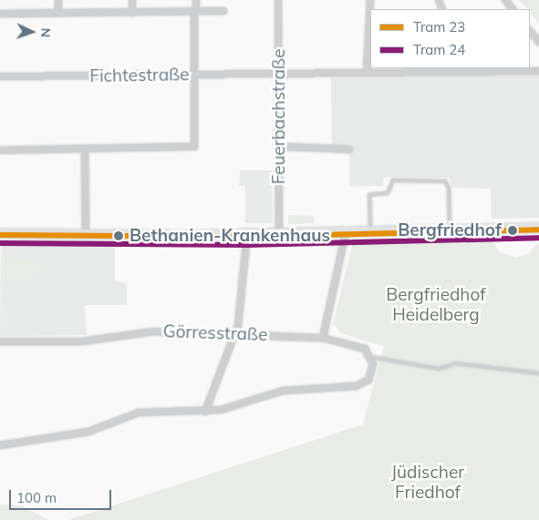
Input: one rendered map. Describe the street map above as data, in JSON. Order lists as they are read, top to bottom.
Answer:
{
  "streets": {
    "street": ["Fichtestraße", "Feuerbachstraße", "Görresstraße"]
  },
  "crossings": [
    ["Fichtestraße", "Feuerbachstraße"]
  ],
  "parks": ["Bergfriedhof Heidelberg", "Jüdischer Friedhof"],
  "places": ["Bergfriedhof", "Bethanien-Krankenhaus"],
  "lines": ["tram line 23", "tram line 24"],
  "legend": ["Tram 23", "Tram 24"],
  "scale_bar": "100 m",
  "north": "right"
}
